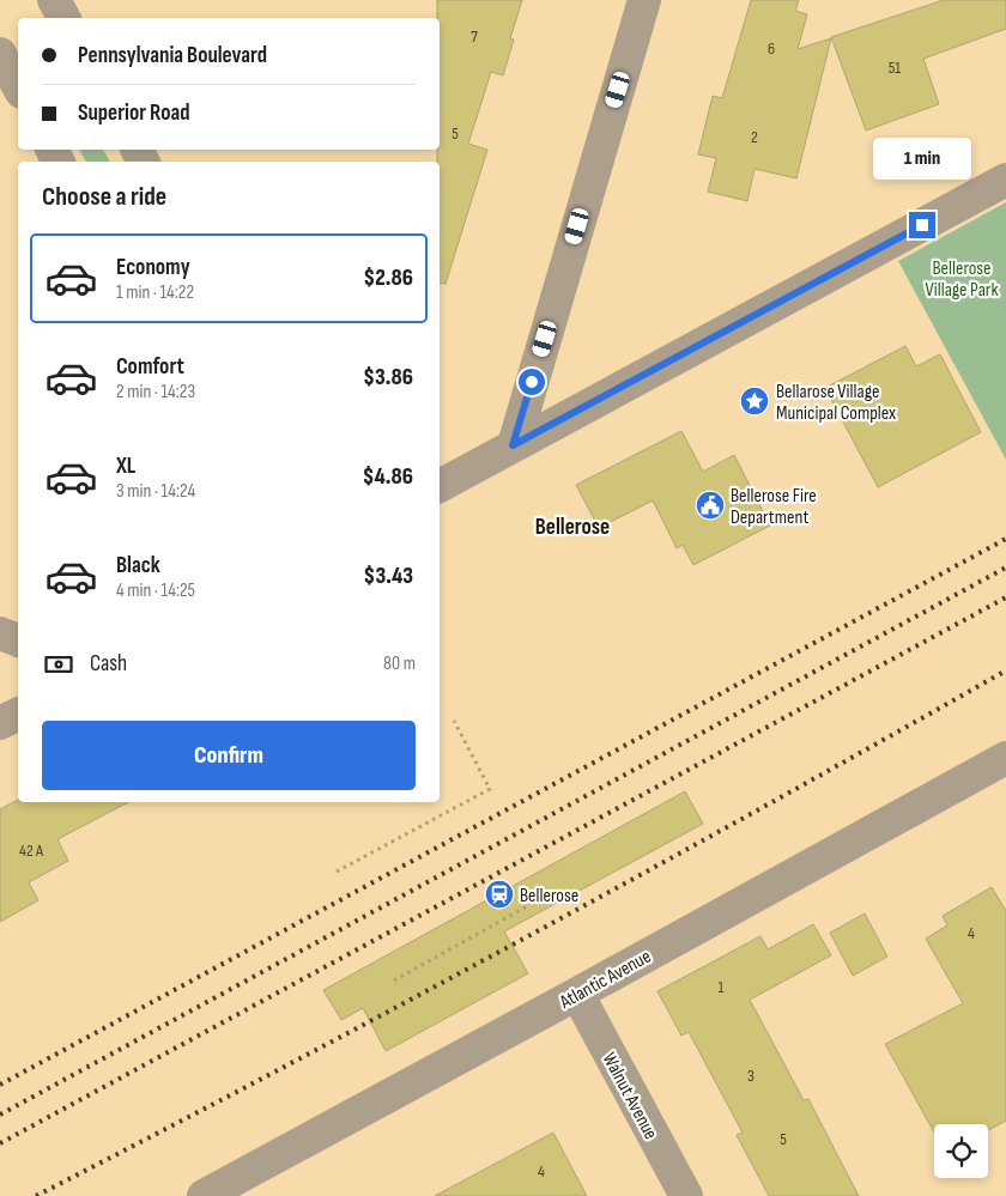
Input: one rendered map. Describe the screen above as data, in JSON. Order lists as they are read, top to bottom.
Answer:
{
  "streets": {
    "street": ["Atlantic Avenue", "Walnut Avenue"]
  },
  "crossings": [
    ["Atlantic Avenue", "Walnut Avenue"]
  ],
  "districts": ["Bellerose"],
  "parks": ["Bellerose Village Park"],
  "places": {
    "place": ["Bellarose Village Municipal Complex"],
    "public building": ["Bellerose Fire Department"],
    "station": ["Bellerose"]
  },
  "house_numbers": [
    "7",
    "6",
    "51",
    "5",
    "2",
    "42 A",
    "4",
    "1",
    "3",
    "5",
    "4"
  ],
  "page": {
    "banner": ["Pennsylvania Boulevard", "Superior Road"],
    "bubble": "1 min",
    "heading": "Choose a ride",
    "list": [
      {
        "name": "Economy",
        "note": "1 min · 14:22",
        "value": "$2.86"
      },
      {
        "name": "Comfort",
        "note": "2 min · 14:23",
        "value": "$3.86"
      },
      {
        "name": "XL",
        "note": "3 min · 14:24",
        "value": "$4.86"
      },
      {
        "name": "Black",
        "note": "4 min · 14:25",
        "value": "$3.43"
      }
    ],
    "pay": ["Cash", "80 m"],
    "buttons": "Confirm"
  }
}
